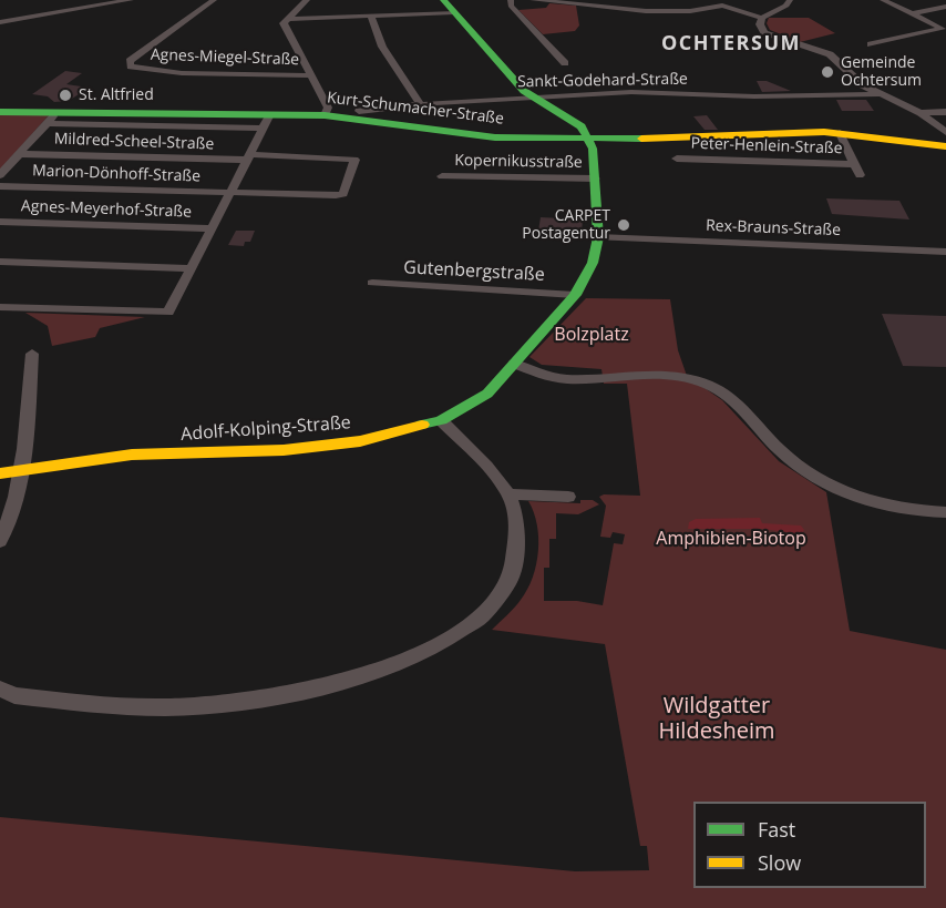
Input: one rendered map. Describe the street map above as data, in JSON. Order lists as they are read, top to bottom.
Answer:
{
  "streets": {
    "street": [
      "Agnes-Miegel-Straße",
      "Sankt-Godehard-Straße",
      "Kurt-Schumacher-Straße",
      "Mildred-Scheel-Straße",
      "Peter-Henlein-Straße",
      "Kopernikusstraße",
      "Marion-Dönhoff-Straße",
      "Agnes-Meyerhof-Straße",
      "Rex-Brauns-Straße",
      "Gutenbergstraße",
      "Adolf-Kolping-Straße"
    ]
  },
  "crossings": [
    ["Kurt-Schumacher-Straße", "Peter-Henlein-Straße"],
    ["Kurt-Schumacher-Straße", "Adolf-Kolping-Straße"],
    ["Mildred-Scheel-Straße", "Marion-Dönhoff-Straße"],
    ["Kopernikusstraße", "Adolf-Kolping-Straße"],
    ["Rex-Brauns-Straße", "Adolf-Kolping-Straße"],
    ["Gutenbergstraße", "Adolf-Kolping-Straße"]
  ],
  "districts": ["OCHTERSUM"],
  "parks": ["Bolzplatz", "Amphibien-Biotop", "Wildgatter Hildesheim"],
  "places": ["Gemeinde Ochtersum", "St. Altfried", "CARPET Postagentur"],
  "legend": ["Fast", "Slow"]
}
